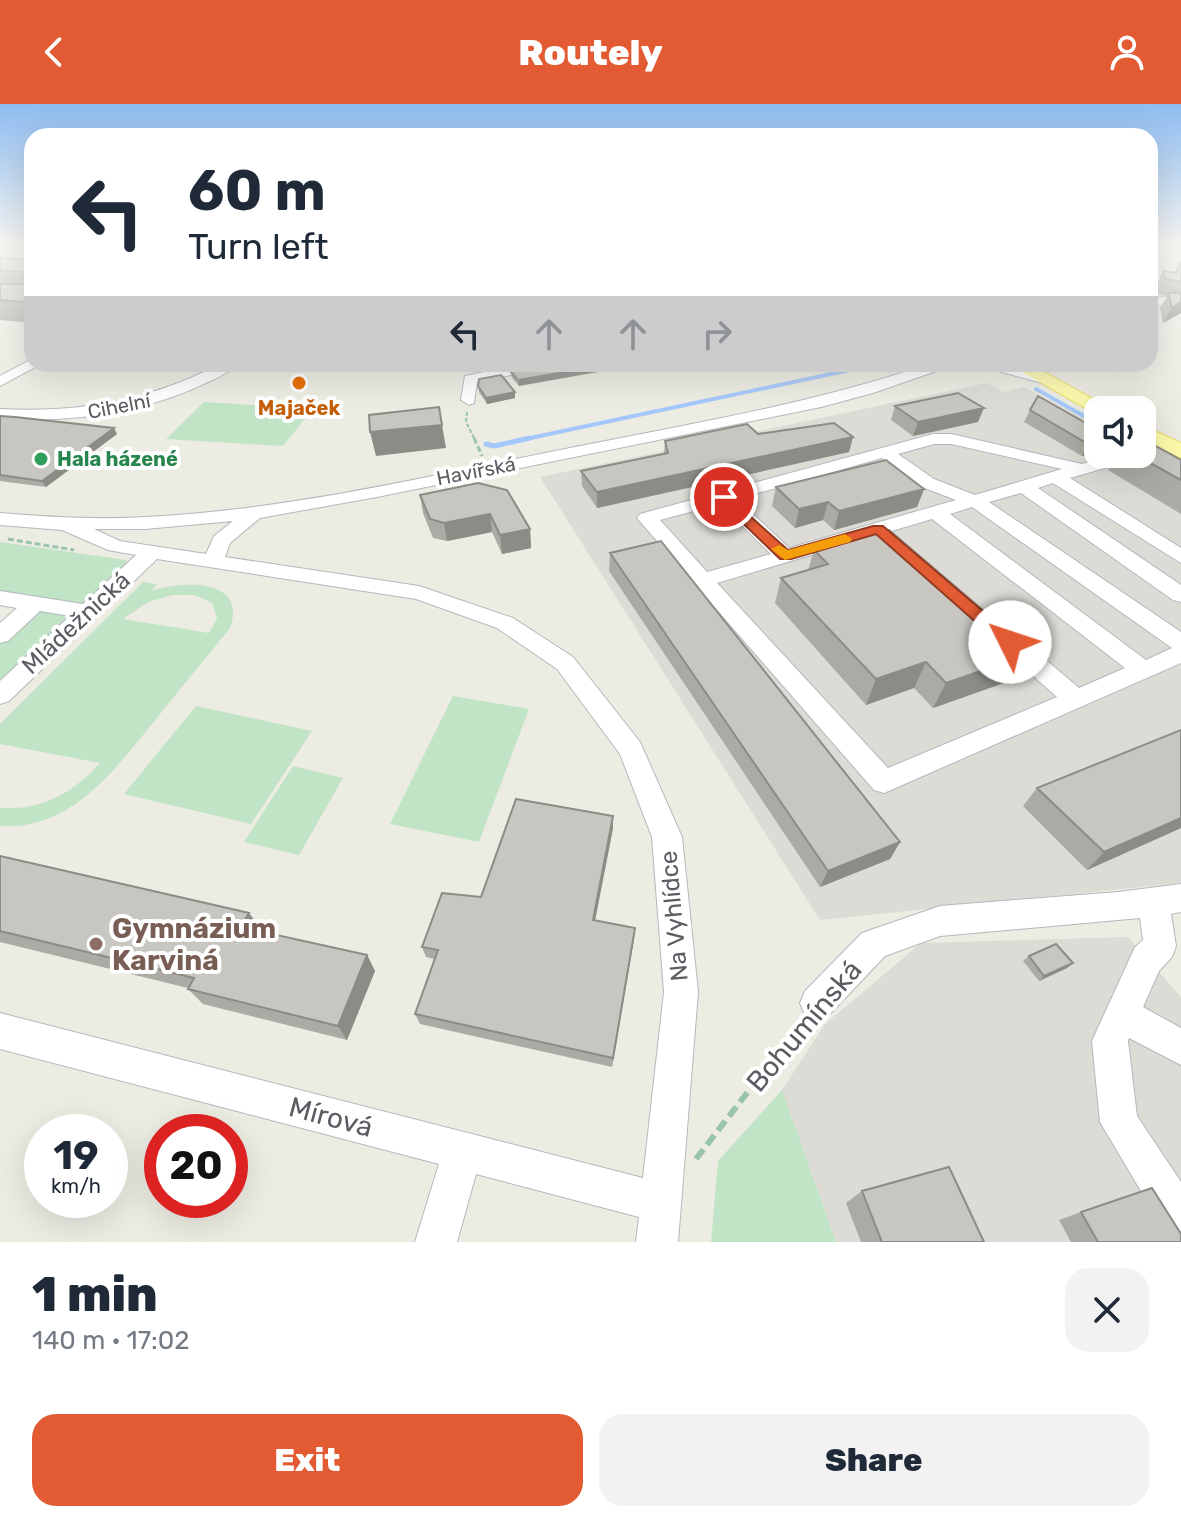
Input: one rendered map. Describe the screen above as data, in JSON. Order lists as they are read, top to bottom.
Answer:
{
  "streets": {
    "street": [
      "Cihelní",
      "Havířská",
      "Mládežnická",
      "Na Vyhlídce",
      "Bohumínská",
      "Mírová"
    ]
  },
  "crossings": [
    ["Havířská", "Na Vyhlídce"],
    ["Mládežnická", "Na Vyhlídce"],
    ["Na Vyhlídce", "Mírová"]
  ],
  "places": ["Majaček", "Hala házené", "Gymnázium Karviná"],
  "page": {
    "header": "Routely",
    "turn": ["60 m", "Turn left"],
    "speed": "19 km/h",
    "limit": "20",
    "heading": ["1 min", "140 m · 17:02"],
    "buttons": ["Exit", "Share"]
  }
}
